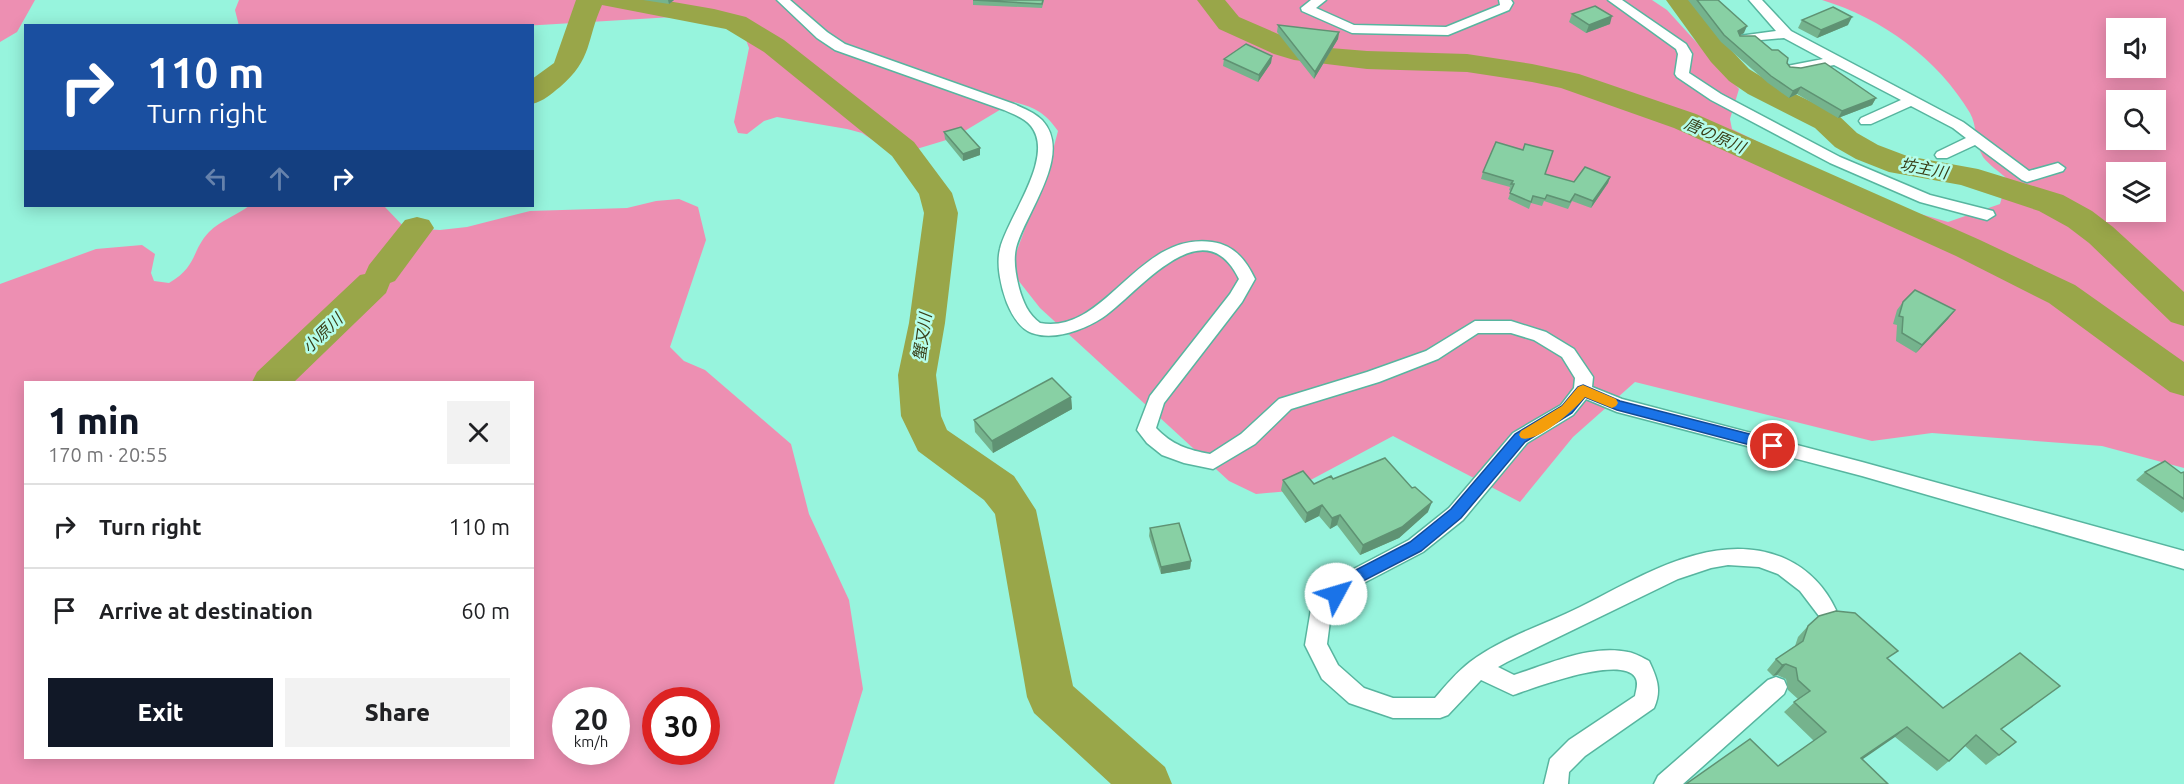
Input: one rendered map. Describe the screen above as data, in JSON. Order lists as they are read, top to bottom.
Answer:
{
  "water": [
    "唐の原川",
    "坊主川",
    "小原川",
    "蟹又川"
  ],
  "page": {
    "turn": ["110 m", "Turn right"],
    "heading": ["1 min", "170 m · 20:55"],
    "list": [
      {
        "name": "Turn right",
        "value": "110 m"
      },
      {
        "name": "Arrive at destination",
        "value": "60 m"
      }
    ],
    "buttons": ["Exit", "Share"],
    "speed": "20 km/h",
    "limit": "30"
  }
}
